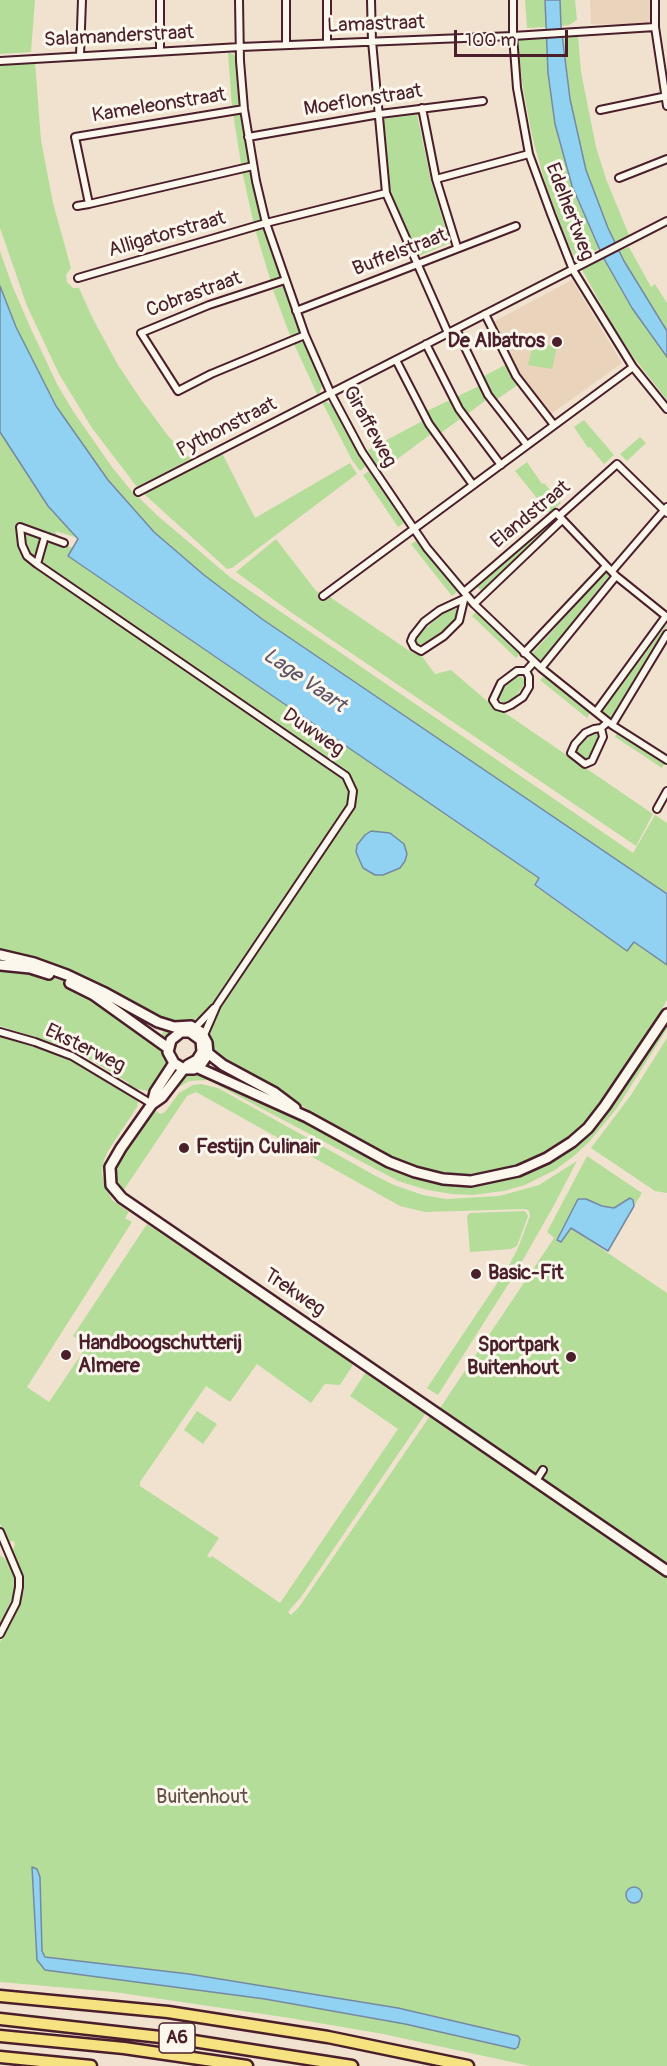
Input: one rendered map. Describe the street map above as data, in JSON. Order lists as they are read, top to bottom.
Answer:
{
  "streets": {
    "highway": ["A6"],
    "main road": ["Trekweg"],
    "street": [
      "Lamastraat",
      "Salamanderstraat",
      "Moeflonstraat",
      "Kameleonstraat",
      "Edelhertweg",
      "Alligatorstraat",
      "Buffelstraat",
      "Cobrastraat",
      "Giraffeweg",
      "Pythonstraat",
      "Elandstraat",
      "Duwweg",
      "Eksterweg"
    ]
  },
  "crossings": [
    ["Lamastraat", "Salamanderstraat"],
    ["Lamastraat", "Edelhertweg"],
    ["Lamastraat", "Giraffeweg"],
    ["Salamanderstraat", "Giraffeweg"],
    ["Moeflonstraat", "Giraffeweg"],
    ["Kameleonstraat", "Giraffeweg"],
    ["Edelhertweg", "Pythonstraat"],
    ["Alligatorstraat", "Giraffeweg"],
    ["Buffelstraat", "Giraffeweg"],
    ["Cobrastraat", "Giraffeweg"],
    ["Giraffeweg", "Pythonstraat"],
    ["Giraffeweg", "Elandstraat"],
    ["Duwweg", "Trekweg"],
    ["Eksterweg", "Trekweg"]
  ],
  "water": ["Lage Vaart"],
  "parks": ["Buitenhout"],
  "places": [
    "De Albatros",
    "Festijn Culinair",
    "Basic-Fit",
    "Handboogschutterij Almere",
    "Sportpark Buitenhout"
  ],
  "scale_bar": "100 m"
}
